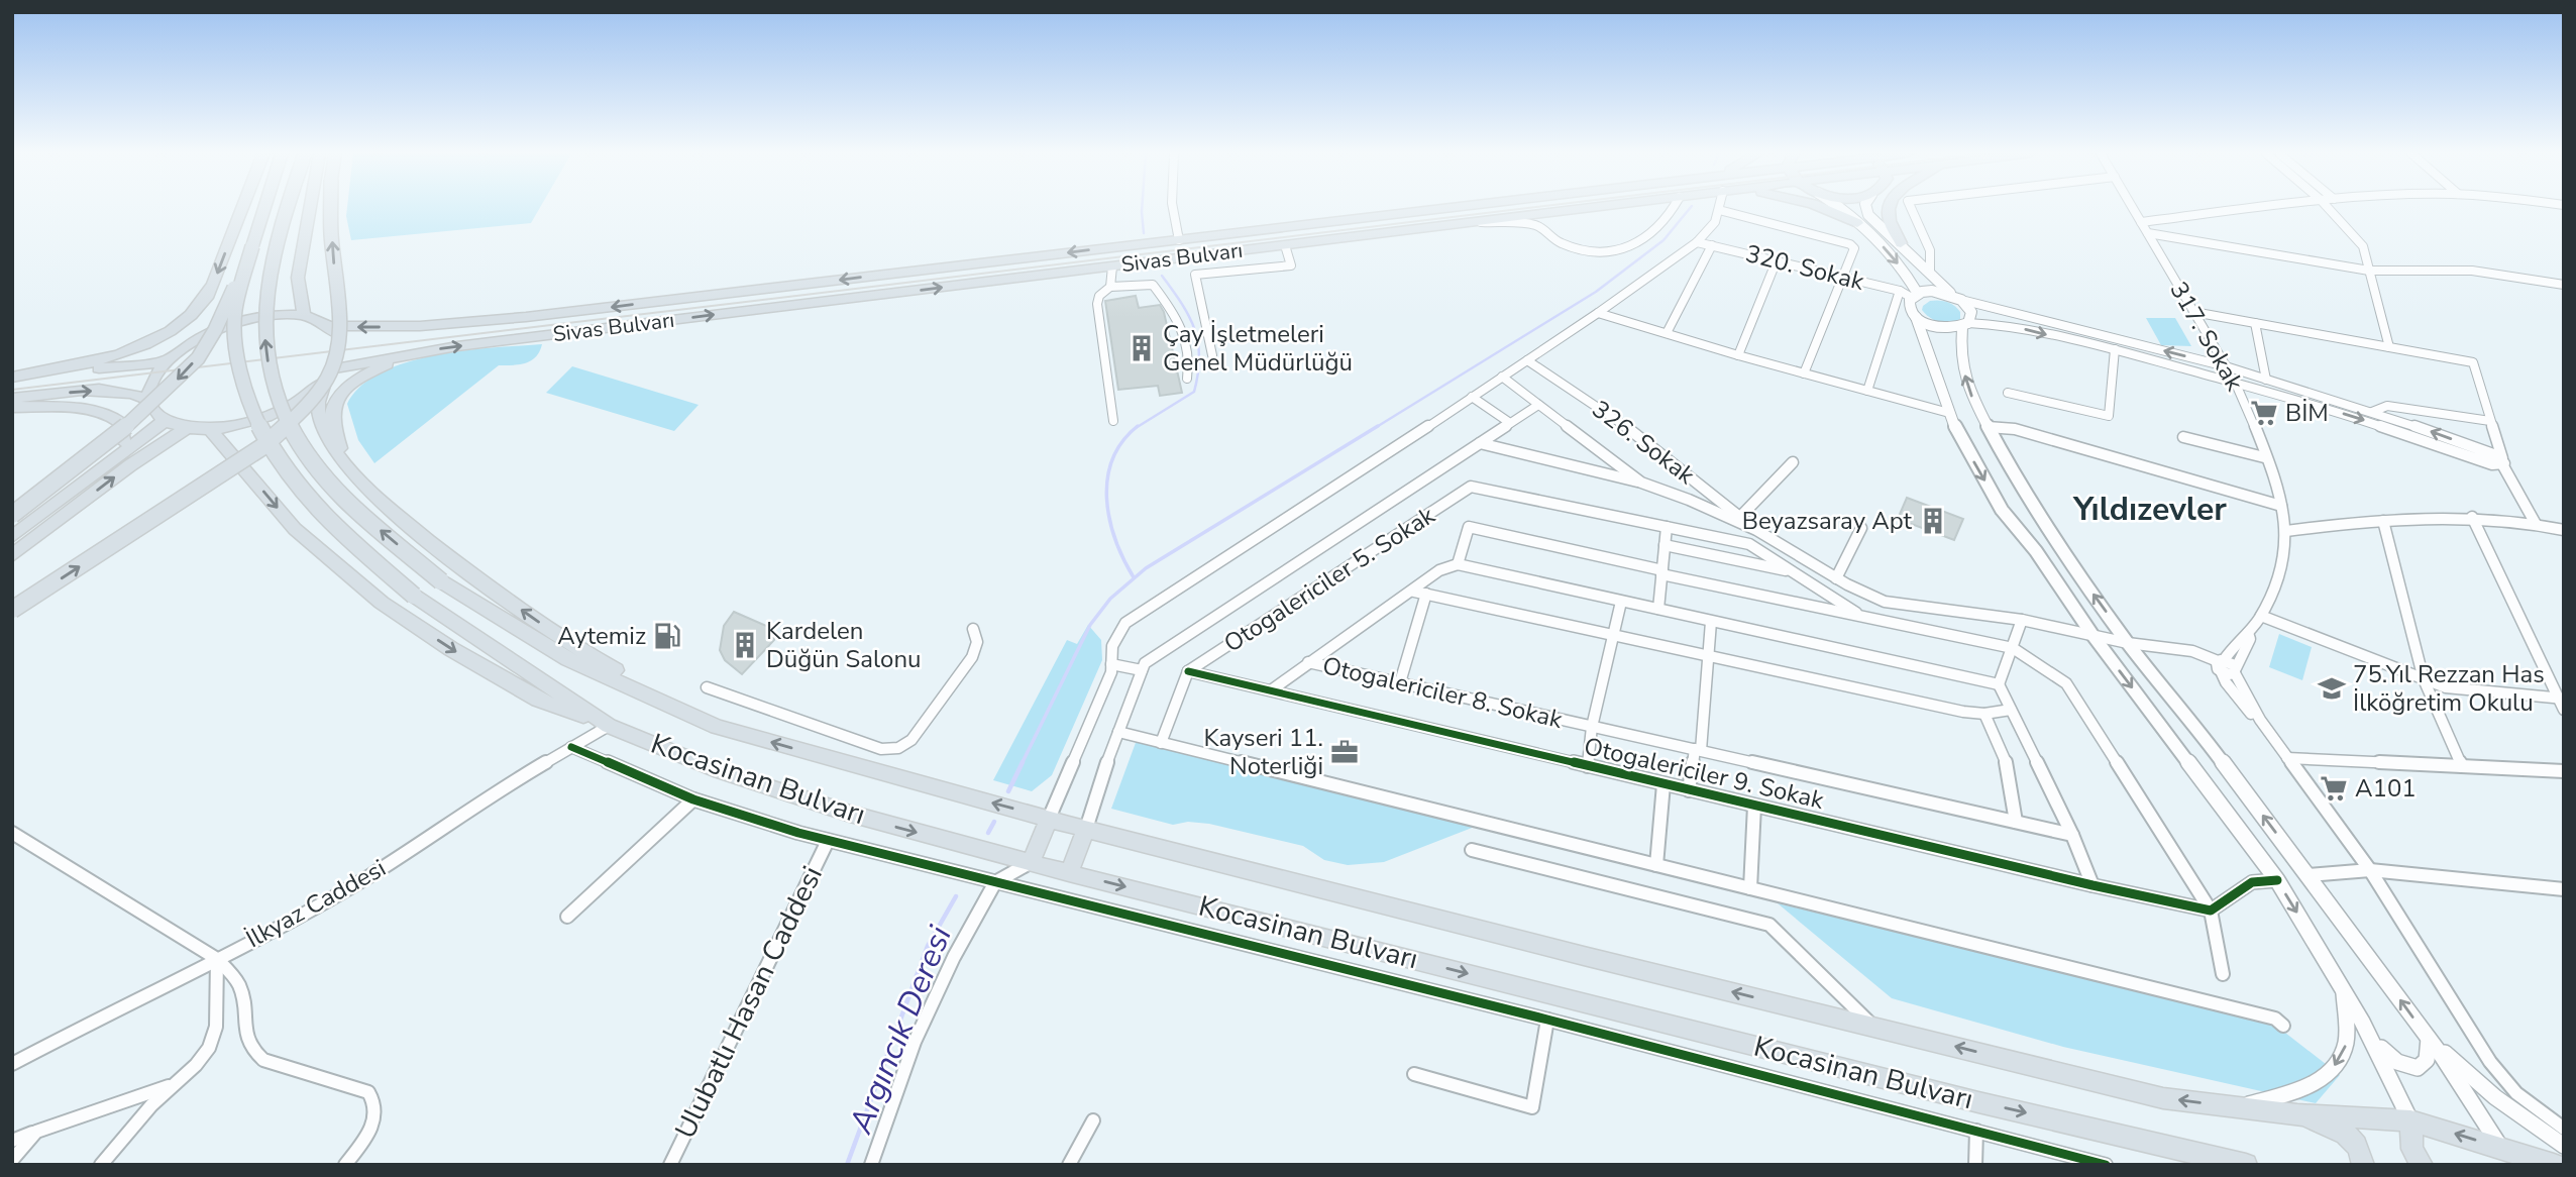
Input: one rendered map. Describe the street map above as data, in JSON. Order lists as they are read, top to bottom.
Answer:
{
  "streets": {
    "highway": ["Sivas Bulvarı", "Kocasinan Bulvarı"],
    "street": [
      "320. Sokak",
      "317. Sokak",
      "326. Sokak",
      "Otogalericiler 5. Sokak",
      "Otogalericiler 8. Sokak",
      "Otogalericiler 9. Sokak",
      "İlkyaz Caddesi",
      "Ulubatlı Hasan Caddesi"
    ]
  },
  "crossings": [
    ["Otogalericiler 5. Sokak", "Otogalericiler 9. Sokak"],
    ["Kocasinan Bulvarı", "İlkyaz Caddesi"]
  ],
  "districts": ["Yıldızevler"],
  "water": ["Argıncık Deresi"],
  "places": {
    "building": ["Çay İşletmeleri Genel Müdürlüğü", "Beyazsaray Apt", "Kardelen Düğün Salonu"],
    "supermarket": ["BİM", "A101"],
    "fuel station": ["Aytemiz"],
    "school or university": ["75.Yıl Rezzan Has İlköğretim Okulu"],
    "office": ["Kayseri 11. Noterliği"]
  }
}
